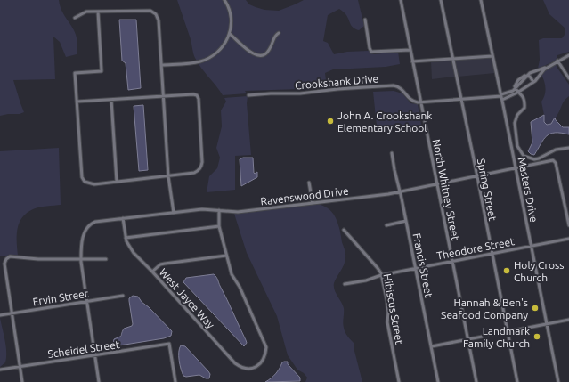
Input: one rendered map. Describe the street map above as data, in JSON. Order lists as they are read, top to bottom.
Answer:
{
  "streets": {
    "street": [
      "Crookshank Drive",
      "North Whitney Street",
      "Spring Street",
      "Masters Drive",
      "Ravenswood Drive",
      "Theodore Street",
      "Francis Street",
      "Ervin Street",
      "West Jayce Way",
      "Hibiscus Street",
      "Scheidel Street"
    ]
  },
  "crossings": [
    ["Crookshank Drive", "North Whitney Street"],
    ["North Whitney Street", "Ravenswood Drive"],
    ["North Whitney Street", "Theodore Street"],
    ["Spring Street", "Ravenswood Drive"],
    ["Spring Street", "Theodore Street"],
    ["Masters Drive", "Ravenswood Drive"],
    ["Masters Drive", "Theodore Street"],
    ["Ravenswood Drive", "Francis Street"],
    ["Ravenswood Drive", "Ervin Street"],
    ["Ravenswood Drive", "West Jayce Way"],
    ["Ravenswood Drive", "Scheidel Street"],
    ["Theodore Street", "Francis Street"],
    ["Theodore Street", "Hibiscus Street"]
  ],
  "places": [
    "John A. Crookshank Elementary School",
    "Holy Cross Church",
    "Hannah & Ben's Seafood Company",
    "Landmark Family Church"
  ]
}
